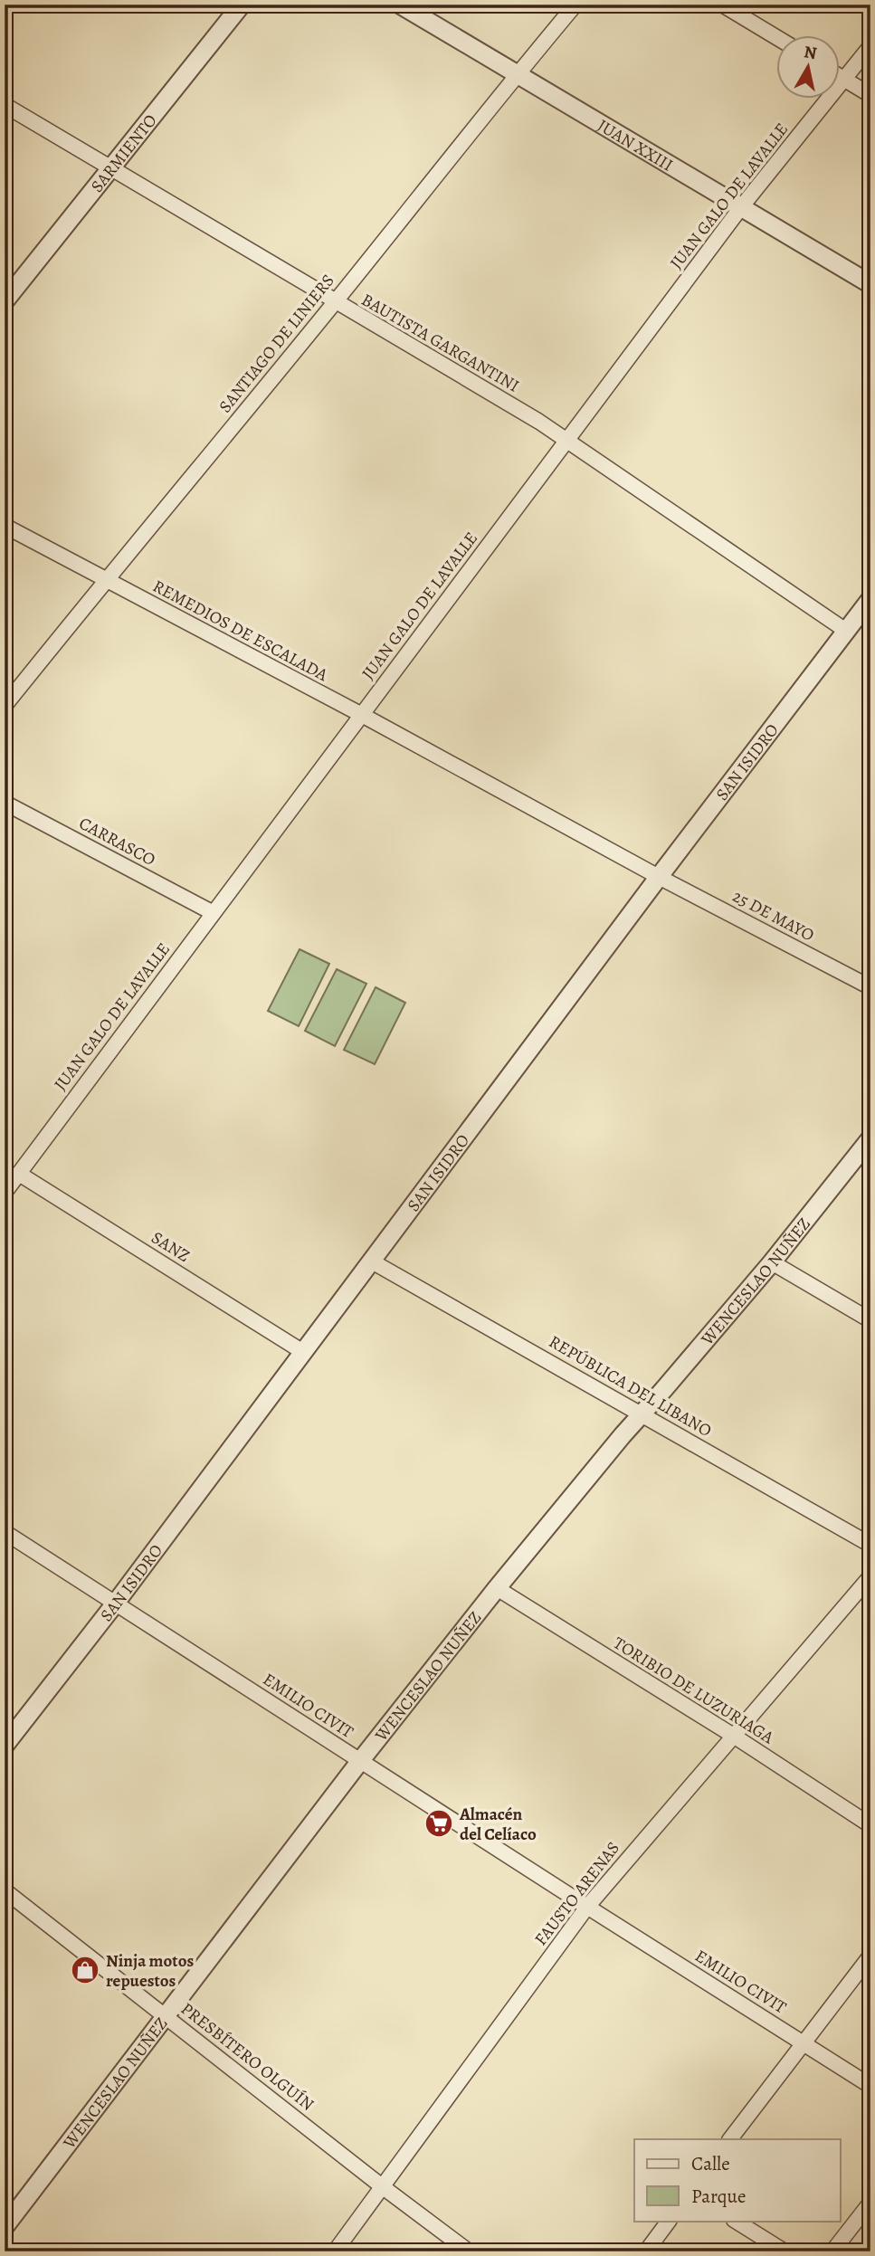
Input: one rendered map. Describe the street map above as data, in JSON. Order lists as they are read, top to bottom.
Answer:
{
  "streets": {
    "street": [
      "JUAN XXIII",
      "SARMIENTO",
      "JUAN GALO DE LAVALLE",
      "BAUTISTA GARGANTINI",
      "SANTIAGO DE LINIERS",
      "REMEDIOS DE ESCALADA",
      "SAN ISIDRO",
      "CARRASCO",
      "25 DE MAYO",
      "SANZ",
      "WENCESLAO NUÑEZ",
      "REPÚBLICA DEL LIBANO",
      "TORIBIO DE LUZURIAGA",
      "EMILIO CIVIT",
      "FAUSTO ARENAS",
      "PRESBÍTERO OLGUÍN"
    ]
  },
  "crossings": [
    ["JUAN XXIII", "JUAN GALO DE LAVALLE"],
    ["JUAN XXIII", "SANTIAGO DE LINIERS"],
    ["SARMIENTO", "BAUTISTA GARGANTINI"],
    ["JUAN GALO DE LAVALLE", "BAUTISTA GARGANTINI"],
    ["JUAN GALO DE LAVALLE", "REMEDIOS DE ESCALADA"],
    ["JUAN GALO DE LAVALLE", "CARRASCO"],
    ["JUAN GALO DE LAVALLE", "SANZ"],
    ["BAUTISTA GARGANTINI", "SANTIAGO DE LINIERS"],
    ["BAUTISTA GARGANTINI", "SAN ISIDRO"],
    ["SANTIAGO DE LINIERS", "REMEDIOS DE ESCALADA"],
    ["REMEDIOS DE ESCALADA", "SAN ISIDRO"],
    ["REMEDIOS DE ESCALADA", "25 DE MAYO"],
    ["SAN ISIDRO", "25 DE MAYO"],
    ["SAN ISIDRO", "SANZ"],
    ["SAN ISIDRO", "REPÚBLICA DEL LIBANO"],
    ["SAN ISIDRO", "EMILIO CIVIT"],
    ["WENCESLAO NUÑEZ", "REPÚBLICA DEL LIBANO"],
    ["WENCESLAO NUÑEZ", "TORIBIO DE LUZURIAGA"],
    ["WENCESLAO NUÑEZ", "EMILIO CIVIT"],
    ["WENCESLAO NUÑEZ", "PRESBÍTERO OLGUÍN"],
    ["TORIBIO DE LUZURIAGA", "FAUSTO ARENAS"],
    ["EMILIO CIVIT", "FAUSTO ARENAS"],
    ["FAUSTO ARENAS", "PRESBÍTERO OLGUÍN"]
  ],
  "places": {
    "supermarket": ["Almacén del Celíaco"],
    "shop": ["Ninja motos repuestos"]
  },
  "legend": ["Calle", "Parque"],
  "north": "top"
}
